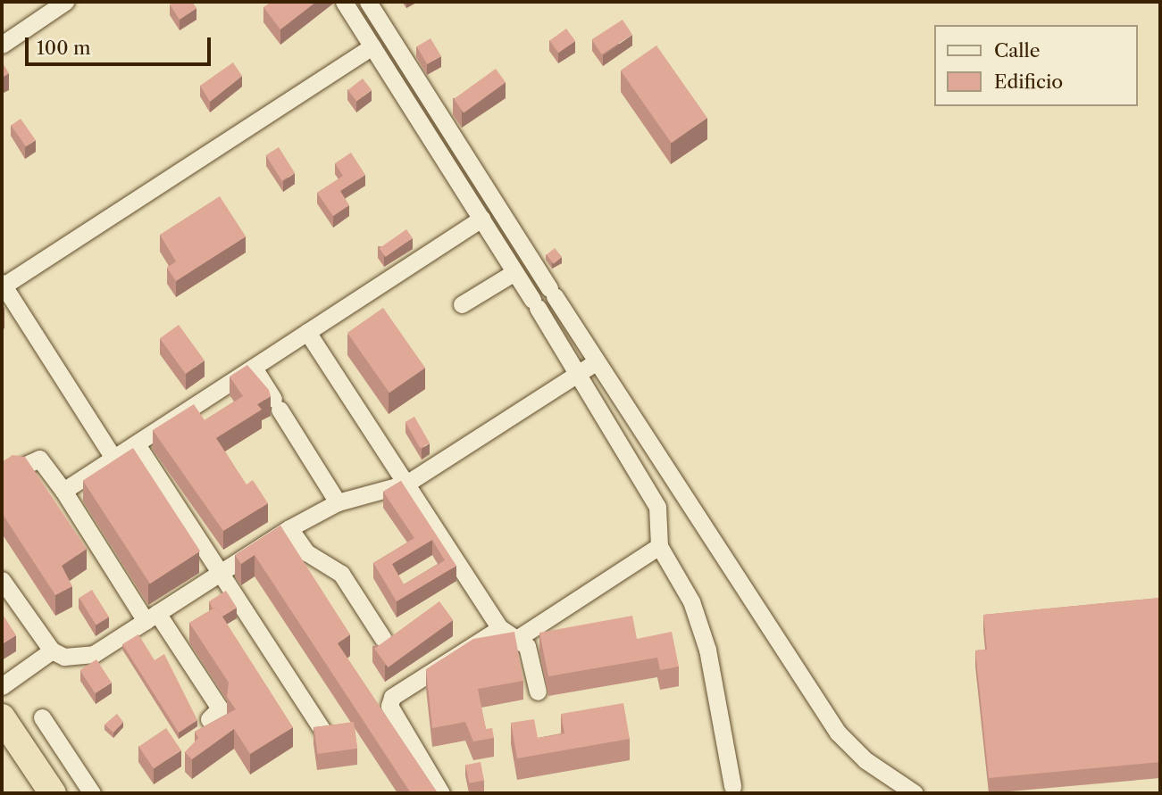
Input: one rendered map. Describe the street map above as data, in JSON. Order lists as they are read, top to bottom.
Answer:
{
  "legend": ["Calle", "Edificio"],
  "scale_bar": "100 m"
}
